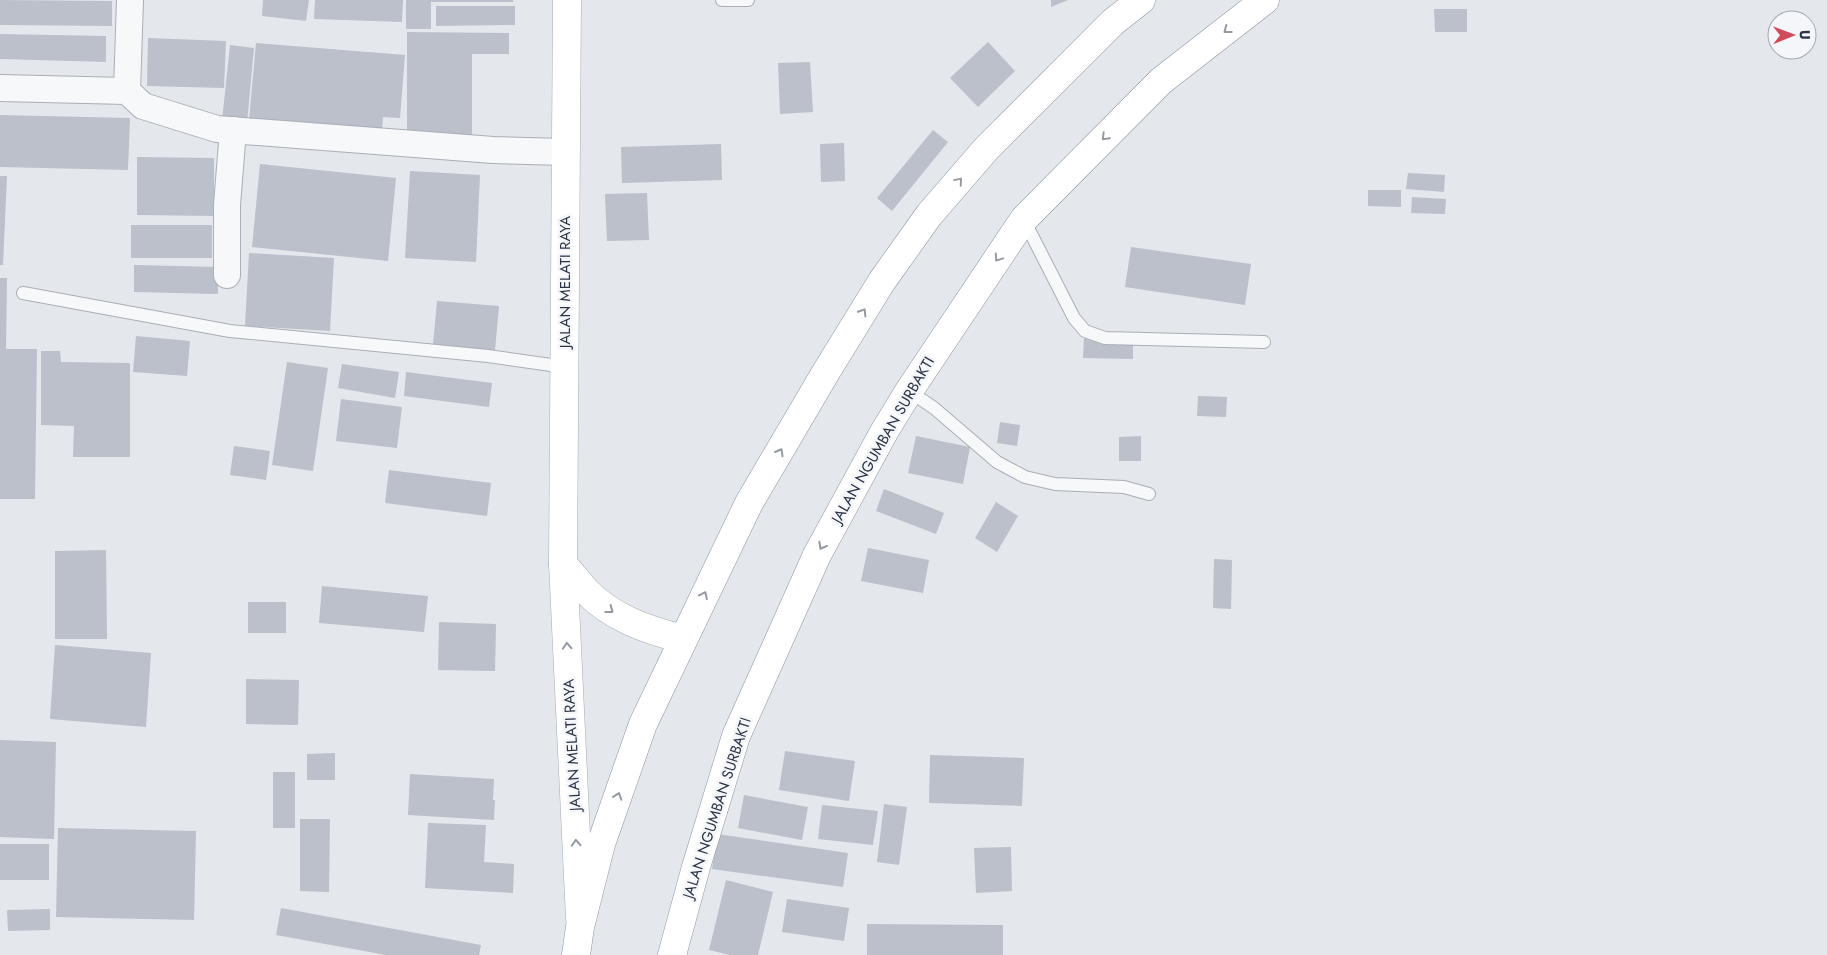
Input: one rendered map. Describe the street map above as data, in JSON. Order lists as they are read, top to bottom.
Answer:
{
  "streets": {
    "main road": ["JALAN MELATI RAYA", "JALAN NGUMBAN SURBAKTI"]
  },
  "north": "right"
}
